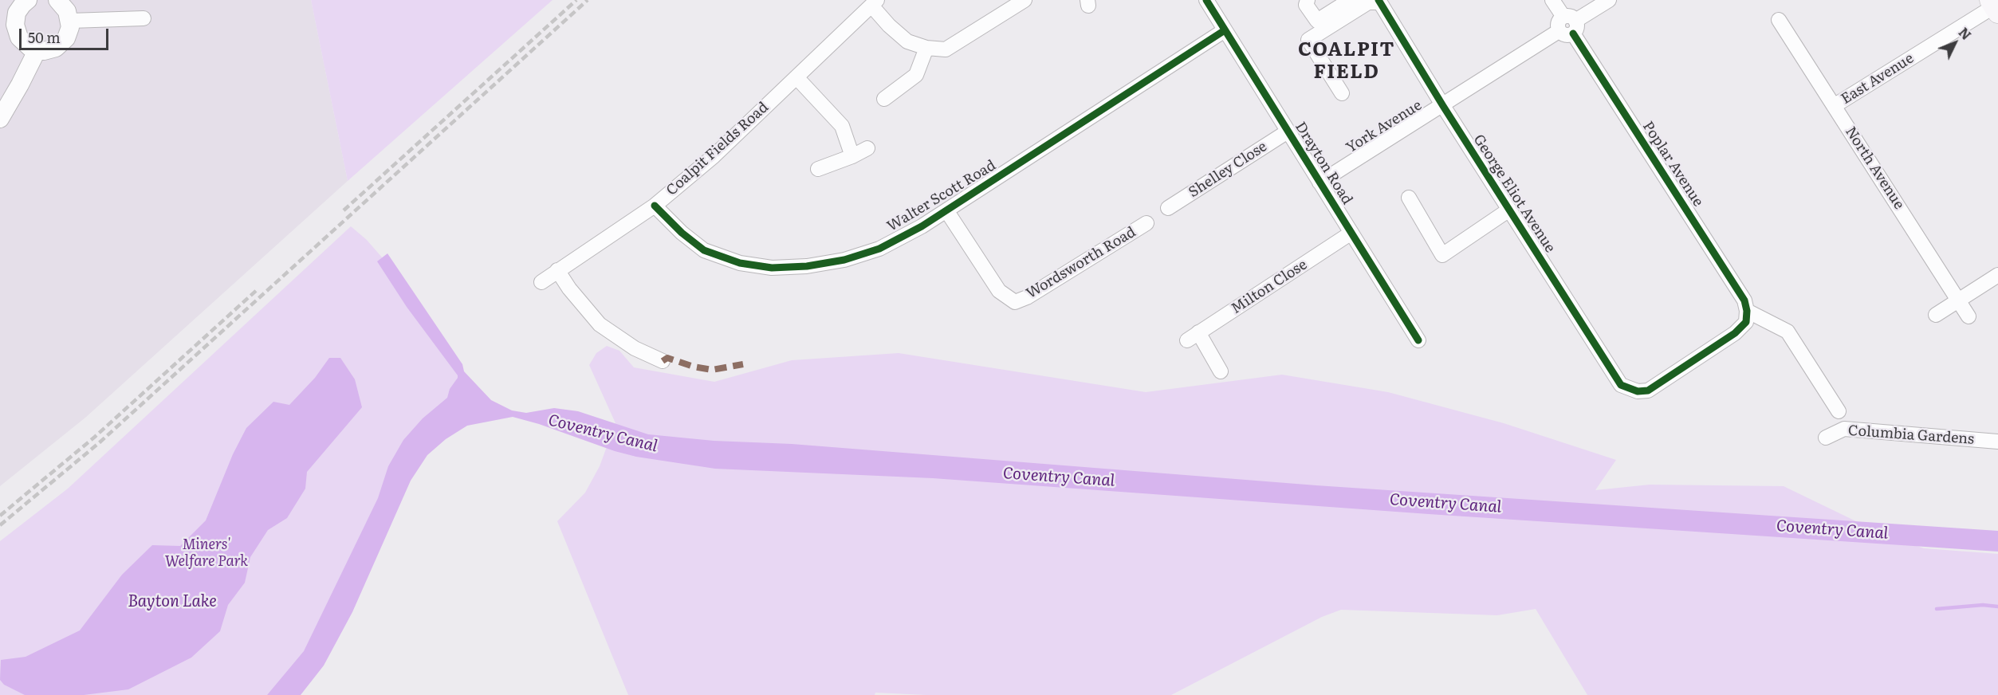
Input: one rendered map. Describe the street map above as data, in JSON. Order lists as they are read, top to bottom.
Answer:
{
  "streets": {
    "street": [
      "East Avenue",
      "York Avenue",
      "Coalpit Fields Road",
      "Drayton Road",
      "Poplar Avenue",
      "North Avenue",
      "Shelley Close",
      "George Eliot Avenue",
      "Walter Scott Road",
      "Wordsworth Road",
      "Milton Close",
      "Columbia Gardens"
    ]
  },
  "crossings": [
    ["East Avenue", "North Avenue"],
    ["York Avenue", "Drayton Road"],
    ["York Avenue", "Poplar Avenue"],
    ["York Avenue", "George Eliot Avenue"],
    ["Coalpit Fields Road", "Walter Scott Road"],
    ["Drayton Road", "Shelley Close"],
    ["Drayton Road", "Walter Scott Road"],
    ["Drayton Road", "Milton Close"],
    ["Poplar Avenue", "George Eliot Avenue"],
    ["Walter Scott Road", "Wordsworth Road"]
  ],
  "districts": ["COALPIT FIELD"],
  "water": ["Coventry Canal", "Bayton Lake"],
  "parks": ["Miners' Welfare Park"],
  "scale_bar": "50 m",
  "north": "top right"
}
